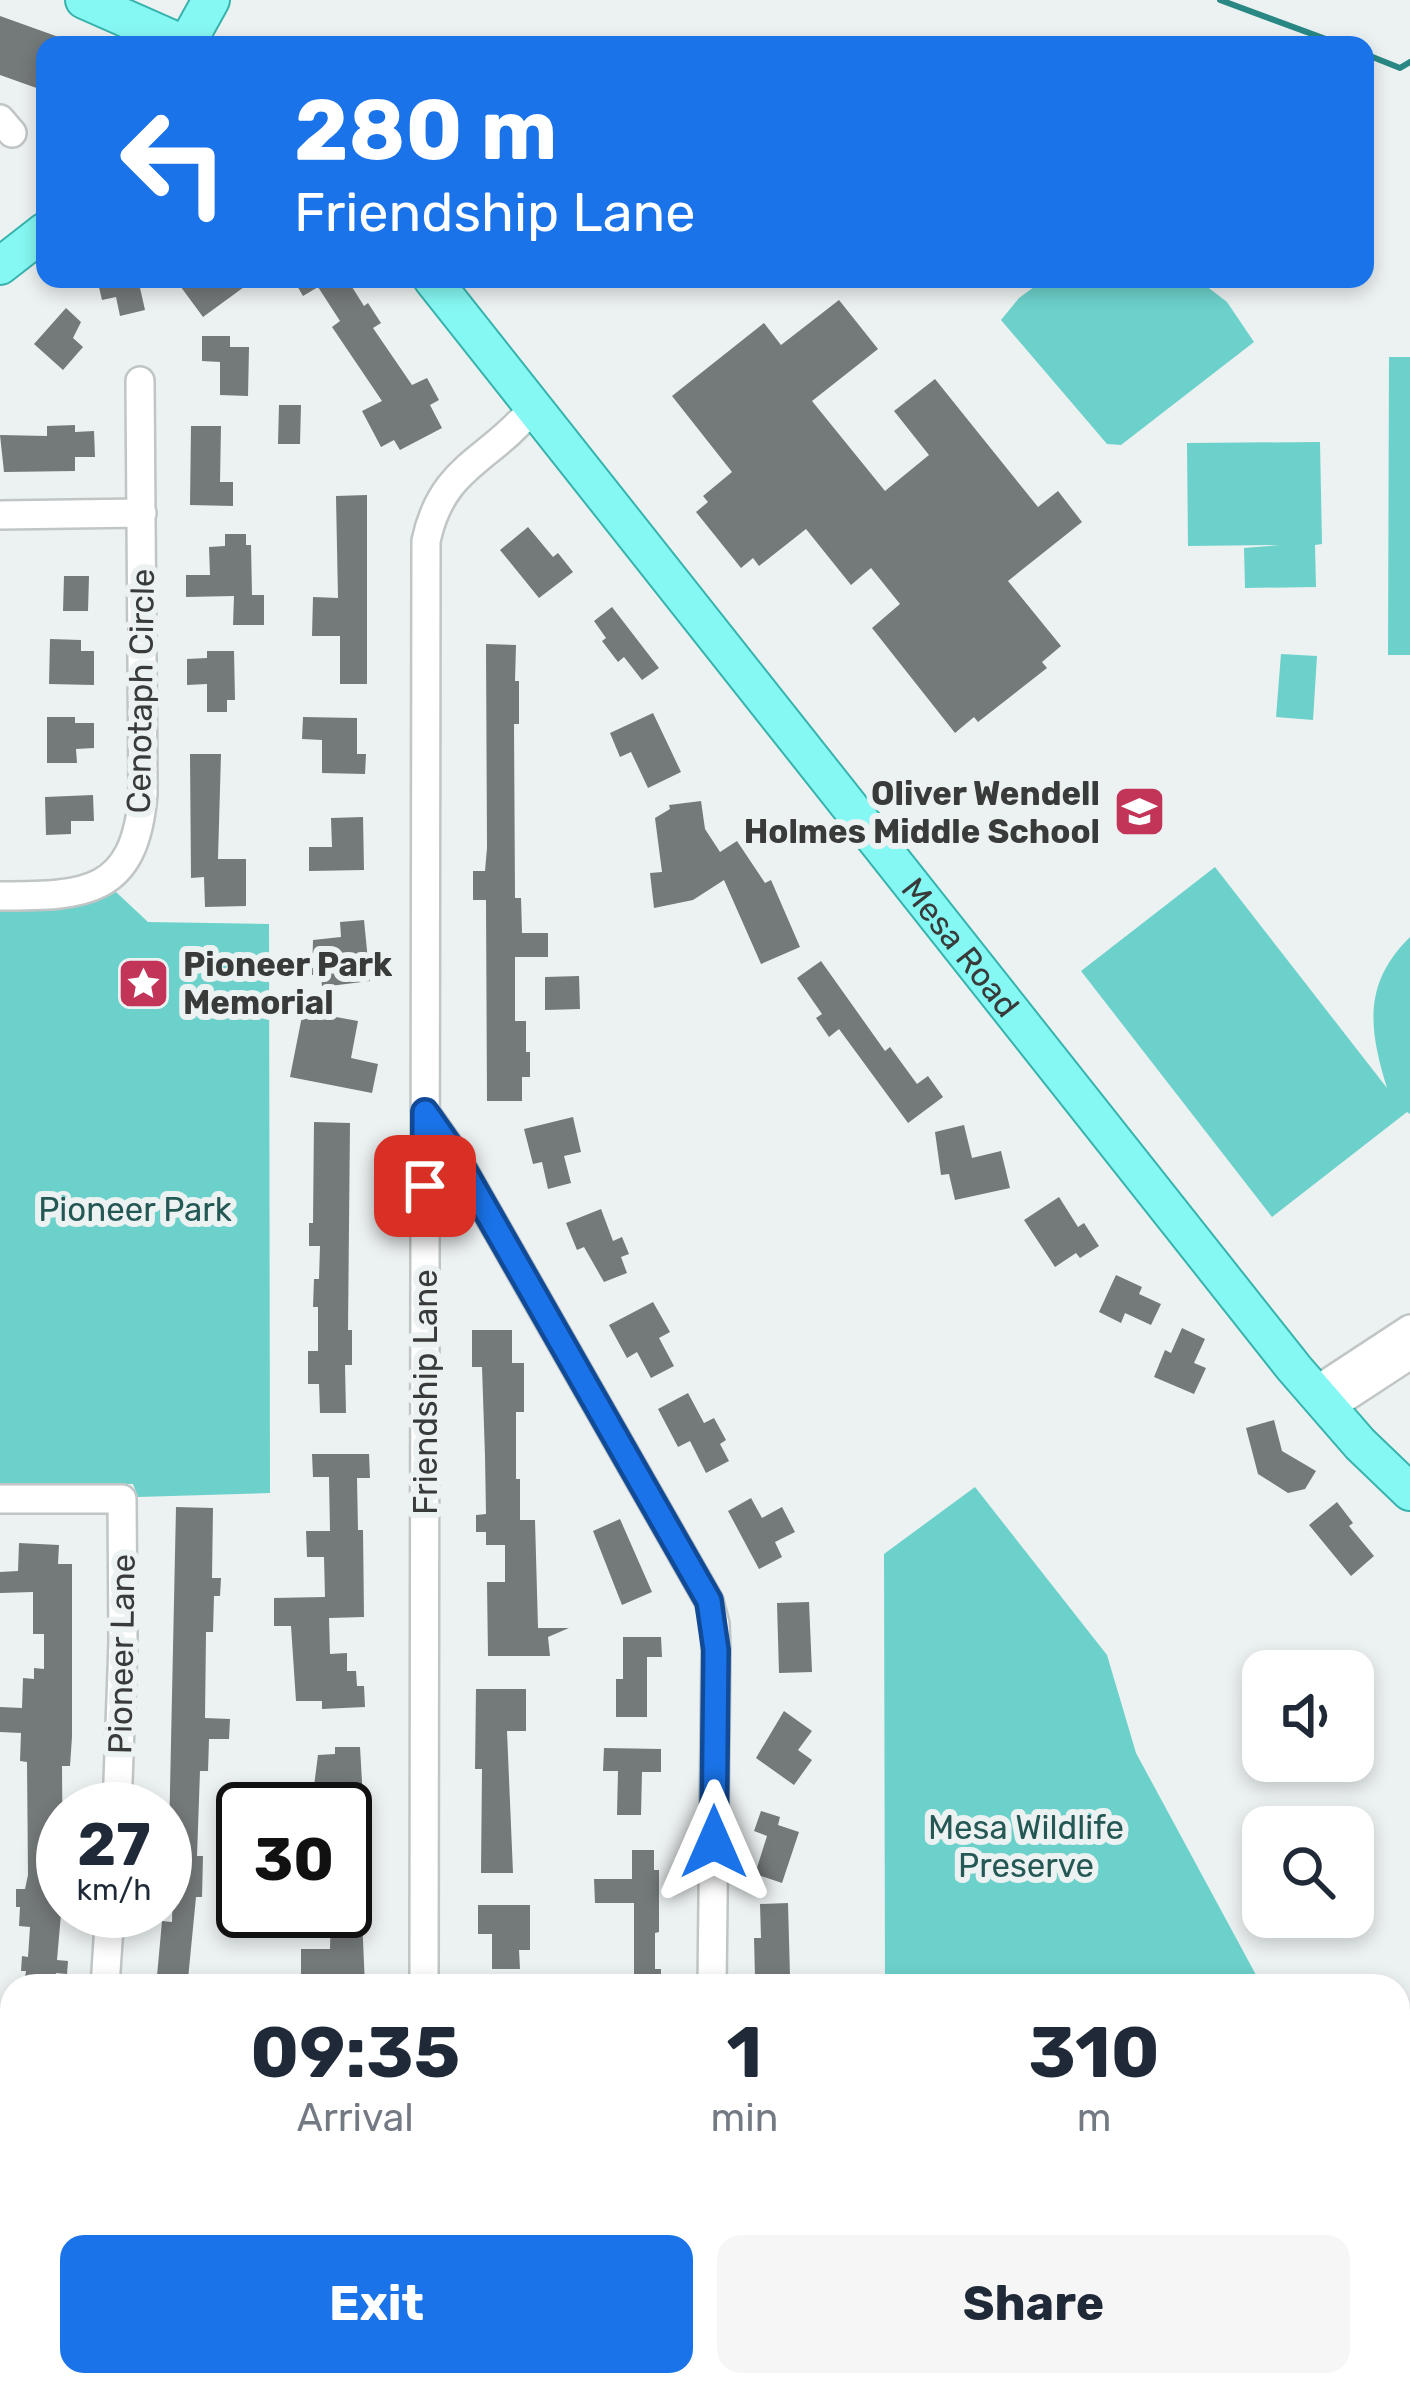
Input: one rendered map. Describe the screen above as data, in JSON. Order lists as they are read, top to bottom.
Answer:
{
  "streets": {
    "main road": ["Mesa Road"],
    "street": ["Cenotaph Circle", "Friendship Lane", "Pioneer Lane"]
  },
  "crossings": [
    ["Mesa Road", "Friendship Lane"]
  ],
  "parks": ["Pioneer Park", "Mesa Wildlife Preserve"],
  "places": {
    "school or university": ["Oliver Wendell Holmes Middle School"],
    "place": ["Pioneer Park Memorial"]
  },
  "page": {
    "turn": ["280 m", "Friendship Lane"],
    "speed": "27 km/h",
    "limit": "30",
    "eta": [
      "09:35",
      "Arrival",
      "1",
      "min",
      "310",
      "m"
    ],
    "buttons": ["Exit", "Share"]
  }
}
